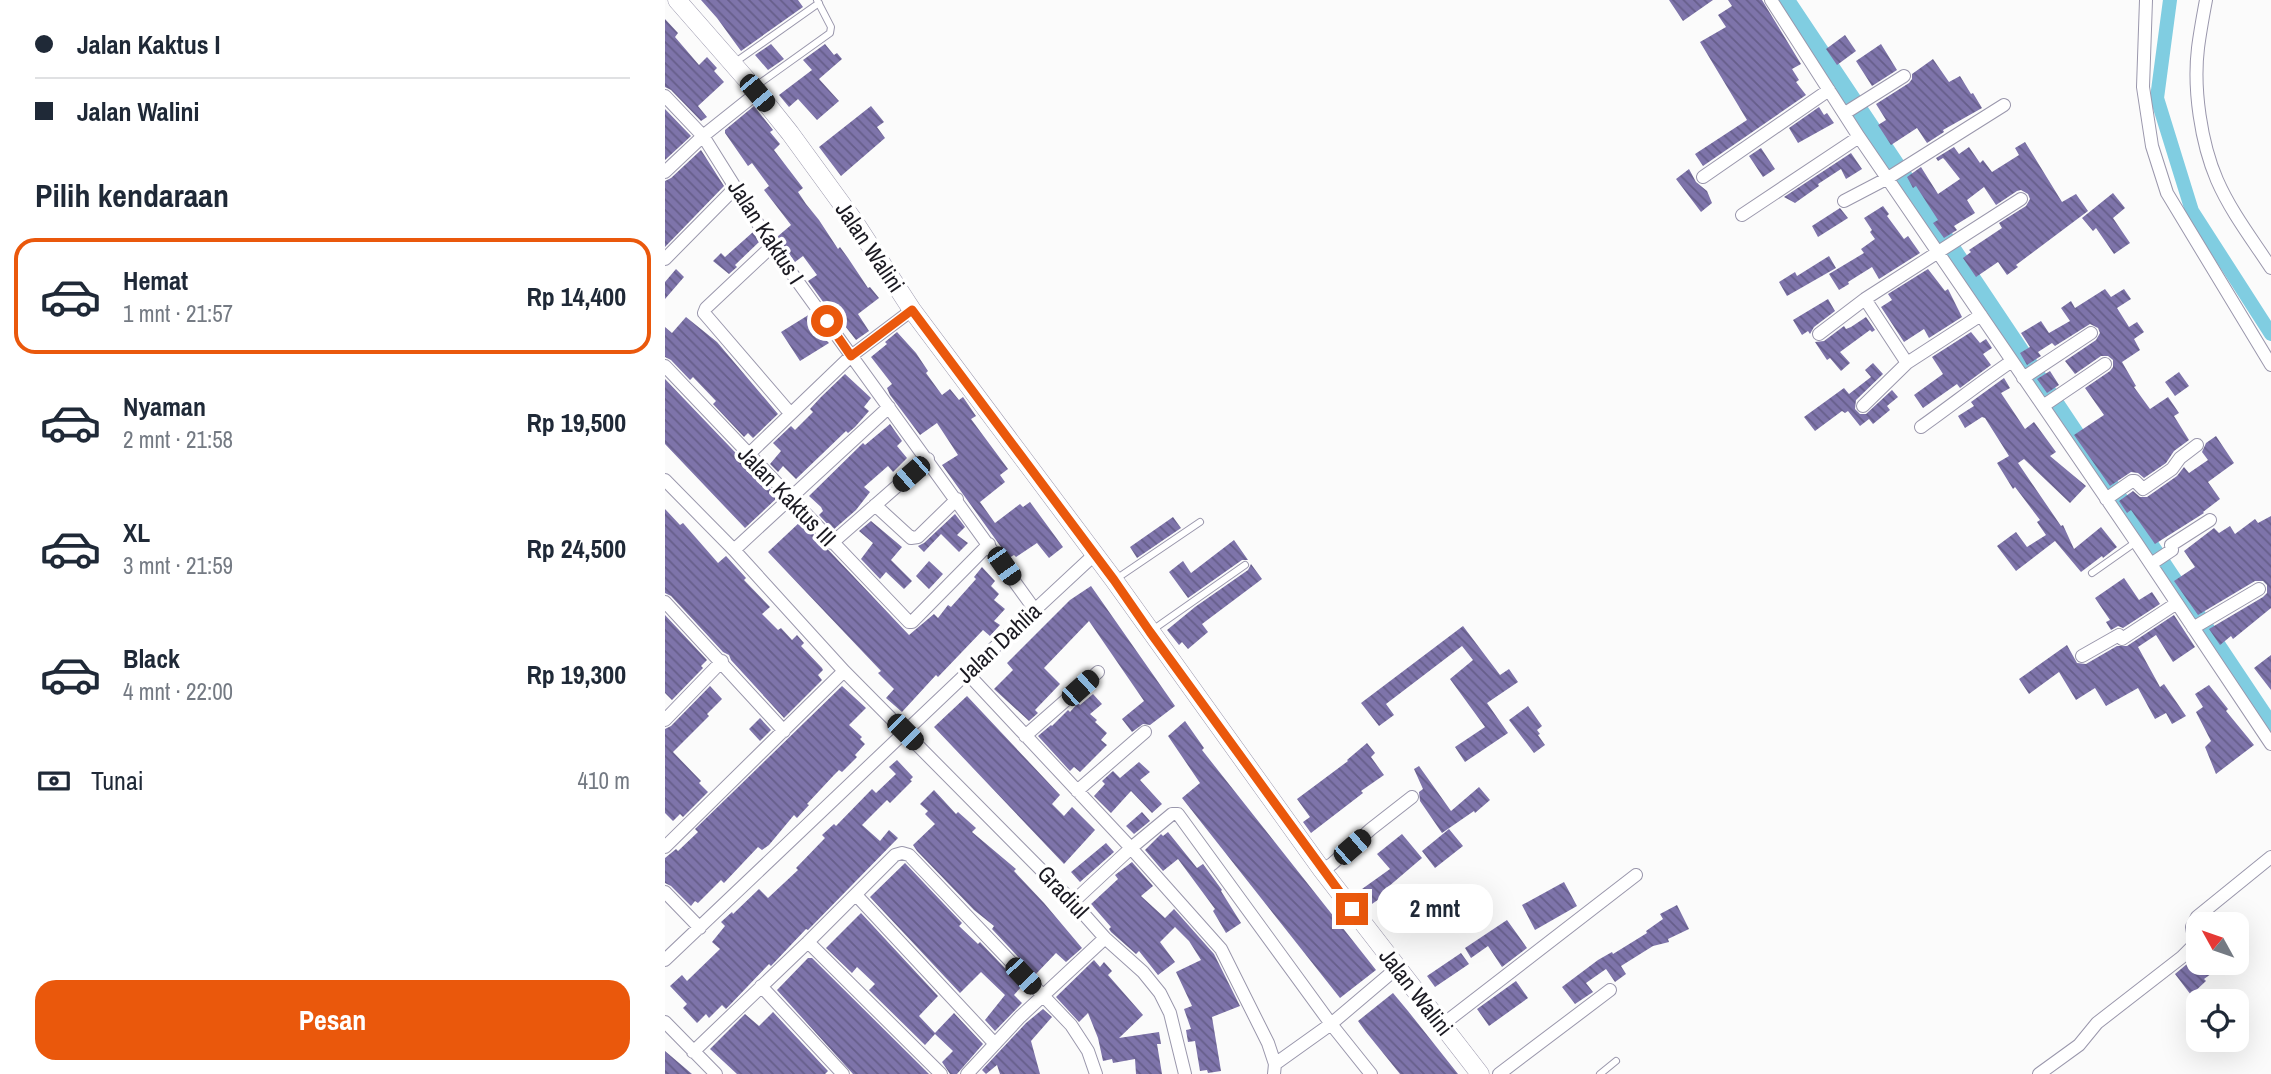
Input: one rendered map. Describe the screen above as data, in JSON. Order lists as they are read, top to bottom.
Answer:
{
  "streets": {
    "street": [
      "Jalan Kaktus I",
      "Jalan Walini",
      "Jalan Kaktus III",
      "Jalan Dahlia",
      "Gradiul"
    ]
  },
  "crossings": [
    ["Jalan Kaktus I", "Jalan Kaktus III"],
    ["Jalan Kaktus I", "Jalan Dahlia"],
    ["Jalan Walini", "Jalan Dahlia"],
    ["Jalan Dahlia", "Gradiul"]
  ],
  "north": "top left",
  "page": {
    "banner": ["Jalan Kaktus I", "Jalan Walini"],
    "heading": "Pilih kendaraan",
    "list": [
      {
        "name": "Hemat",
        "note": "1 mnt · 21:57",
        "value": "Rp 14,400"
      },
      {
        "name": "Nyaman",
        "note": "2 mnt · 21:58",
        "value": "Rp 19,500"
      },
      {
        "name": "XL",
        "note": "3 mnt · 21:59",
        "value": "Rp 24,500"
      },
      {
        "name": "Black",
        "note": "4 mnt · 22:00",
        "value": "Rp 19,300"
      }
    ],
    "pay": ["Tunai", "410 m"],
    "bubble": "2 mnt",
    "buttons": "Pesan"
  }
}
